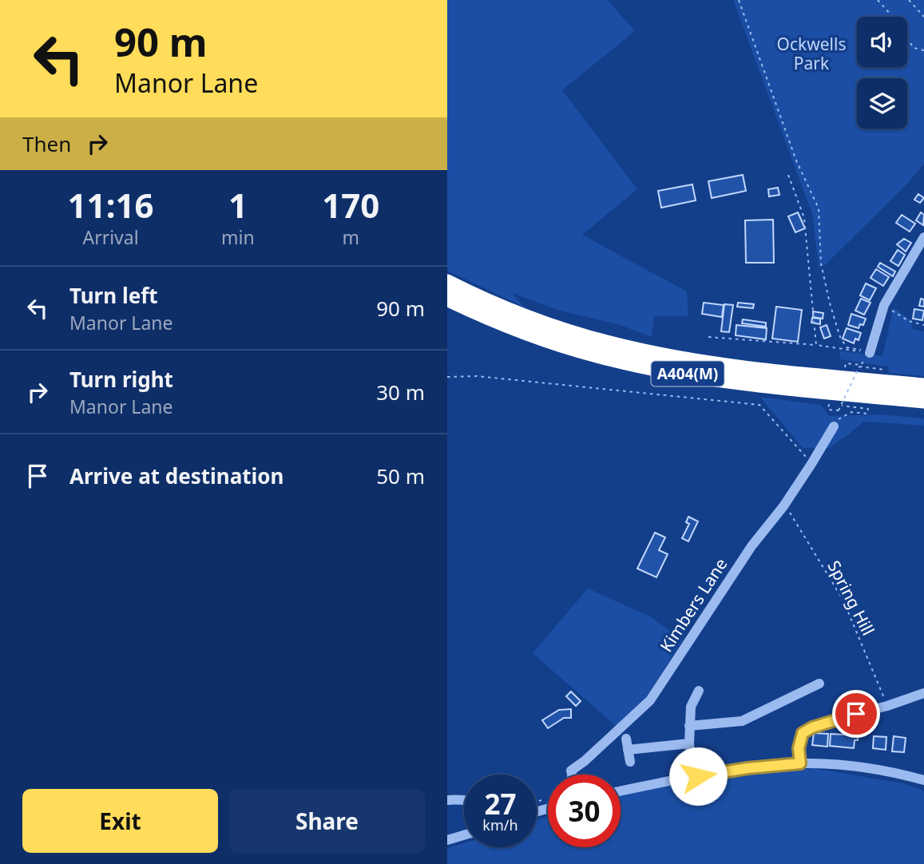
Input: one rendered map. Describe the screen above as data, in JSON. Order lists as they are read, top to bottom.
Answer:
{
  "streets": {
    "highway": ["A404(M)"],
    "street": ["Kimbers Lane"],
    "path": ["Spring Hill"]
  },
  "crossings": [
    ["Spring Hill", "Kimbers Lane"]
  ],
  "parks": ["Ockwells Park"],
  "page": {
    "turn": ["90 m", "Manor Lane"],
    "then": "Then",
    "eta": [
      "11:16",
      "Arrival",
      "1",
      "min",
      "170",
      "m"
    ],
    "list": [
      {
        "name": "Turn left",
        "note": "Manor Lane",
        "value": "90 m"
      },
      {
        "name": "Turn right",
        "note": "Manor Lane",
        "value": "30 m"
      },
      {
        "name": "Arrive at destination",
        "value": "50 m"
      }
    ],
    "speed": "27 km/h",
    "limit": "30",
    "buttons": ["Exit", "Share"]
  }
}
